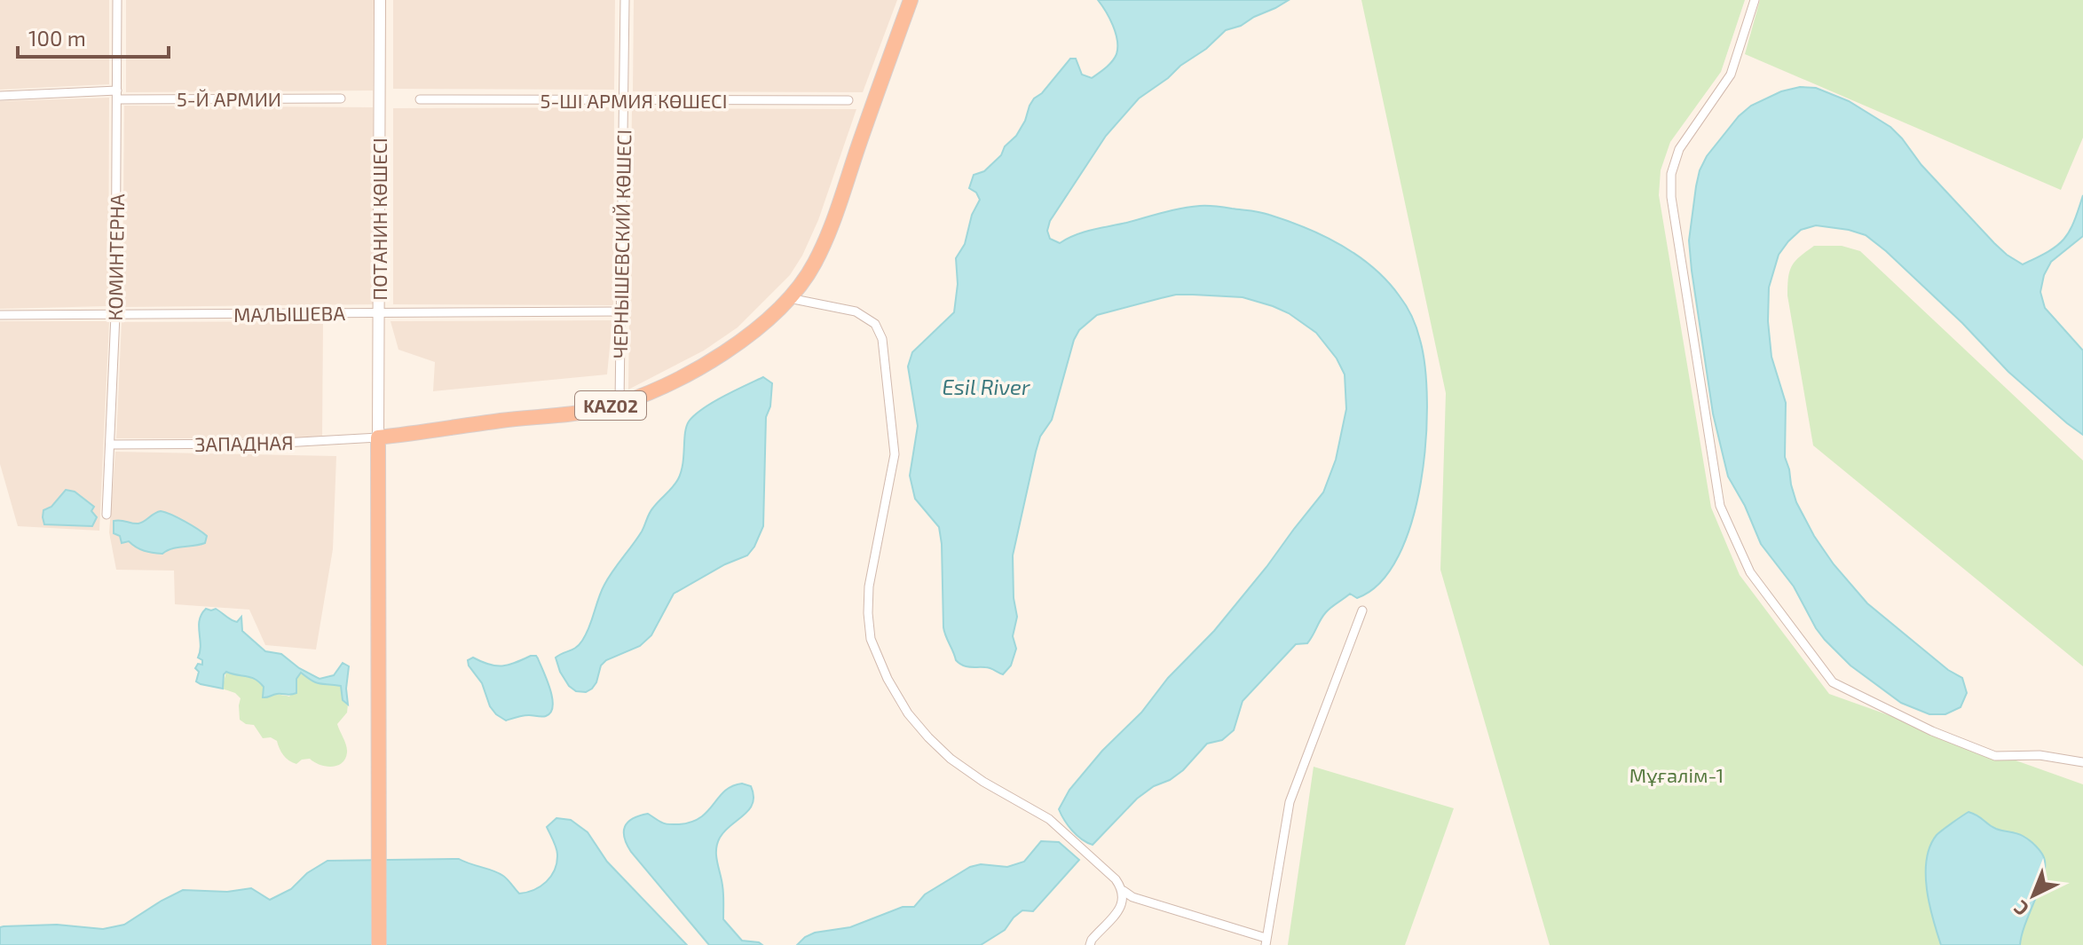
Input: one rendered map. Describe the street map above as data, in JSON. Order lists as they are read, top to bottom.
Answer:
{
  "streets": {
    "highway": ["KAZ02"],
    "main road": ["ПОТАНИН КӨШЕСІ"],
    "street": [
      "5-Й АРМИИ",
      "5-ШІ АРМИЯ КӨШЕСІ",
      "ЧЕРНЫШЕВСКИЙ КӨШЕСІ",
      "КОМИНТЕРНА",
      "МАЛЫШЕВА",
      "ЗАПАДНАЯ"
    ]
  },
  "crossings": [
    ["5-Й АРМИИ", "КОМИНТЕРНА"],
    ["5-ШІ АРМИЯ КӨШЕСІ", "ЧЕРНЫШЕВСКИЙ КӨШЕСІ"],
    ["ПОТАНИН КӨШЕСІ", "МАЛЫШЕВА"],
    ["ПОТАНИН КӨШЕСІ", "KAZ02"],
    ["ПОТАНИН КӨШЕСІ", "ЗАПАДНАЯ"],
    ["ЧЕРНЫШЕВСКИЙ КӨШЕСІ", "МАЛЫШЕВА"],
    ["ЧЕРНЫШЕВСКИЙ КӨШЕСІ", "KAZ02"],
    ["КОМИНТЕРНА", "МАЛЫШЕВА"],
    ["КОМИНТЕРНА", "ЗАПАДНАЯ"],
    ["KAZ02", "ЗАПАДНАЯ"]
  ],
  "water": ["Esil River"],
  "parks": ["Мұғалім-1"],
  "scale_bar": "100 m",
  "north": "bottom left"
}
